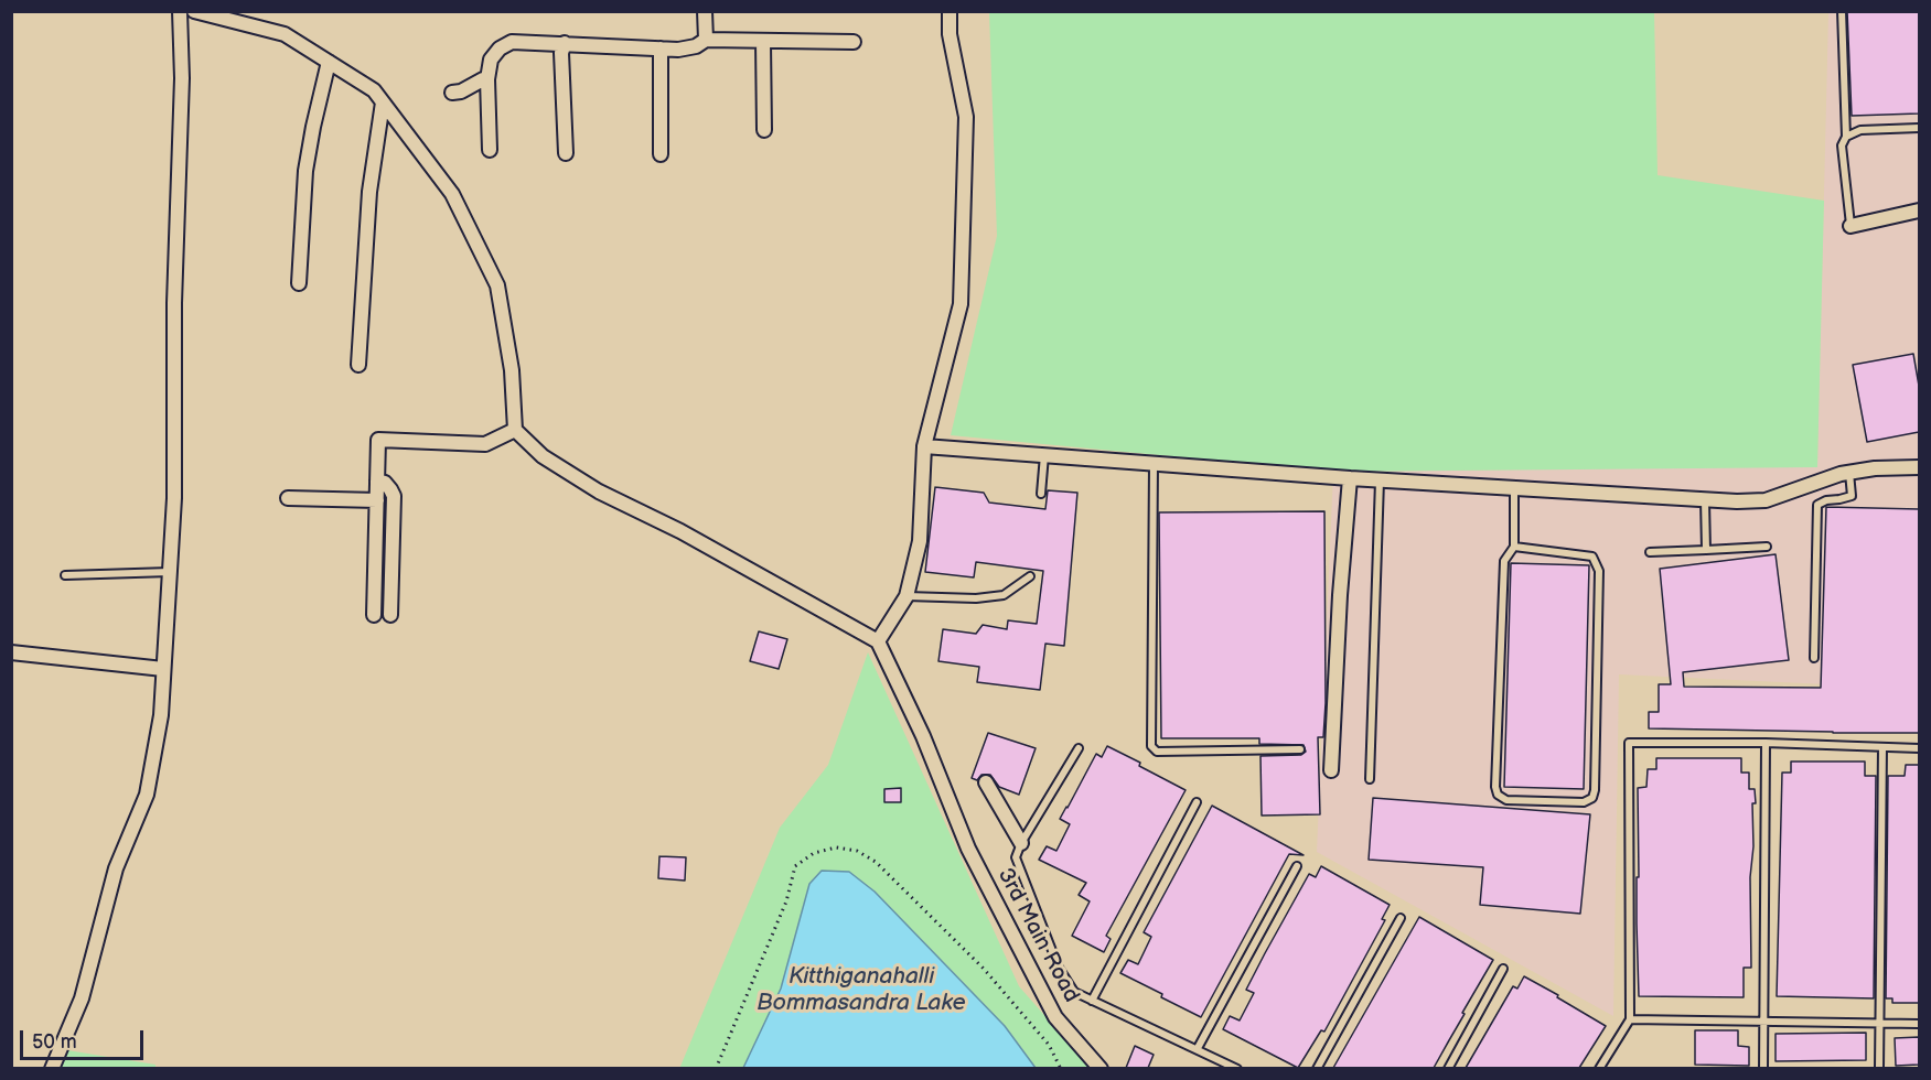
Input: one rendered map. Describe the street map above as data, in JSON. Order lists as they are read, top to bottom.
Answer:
{
  "streets": {
    "street": ["3rd Main Road"]
  },
  "water": ["Kitthiganahalli Bommasandra Lake"],
  "scale_bar": "50 m"
}
